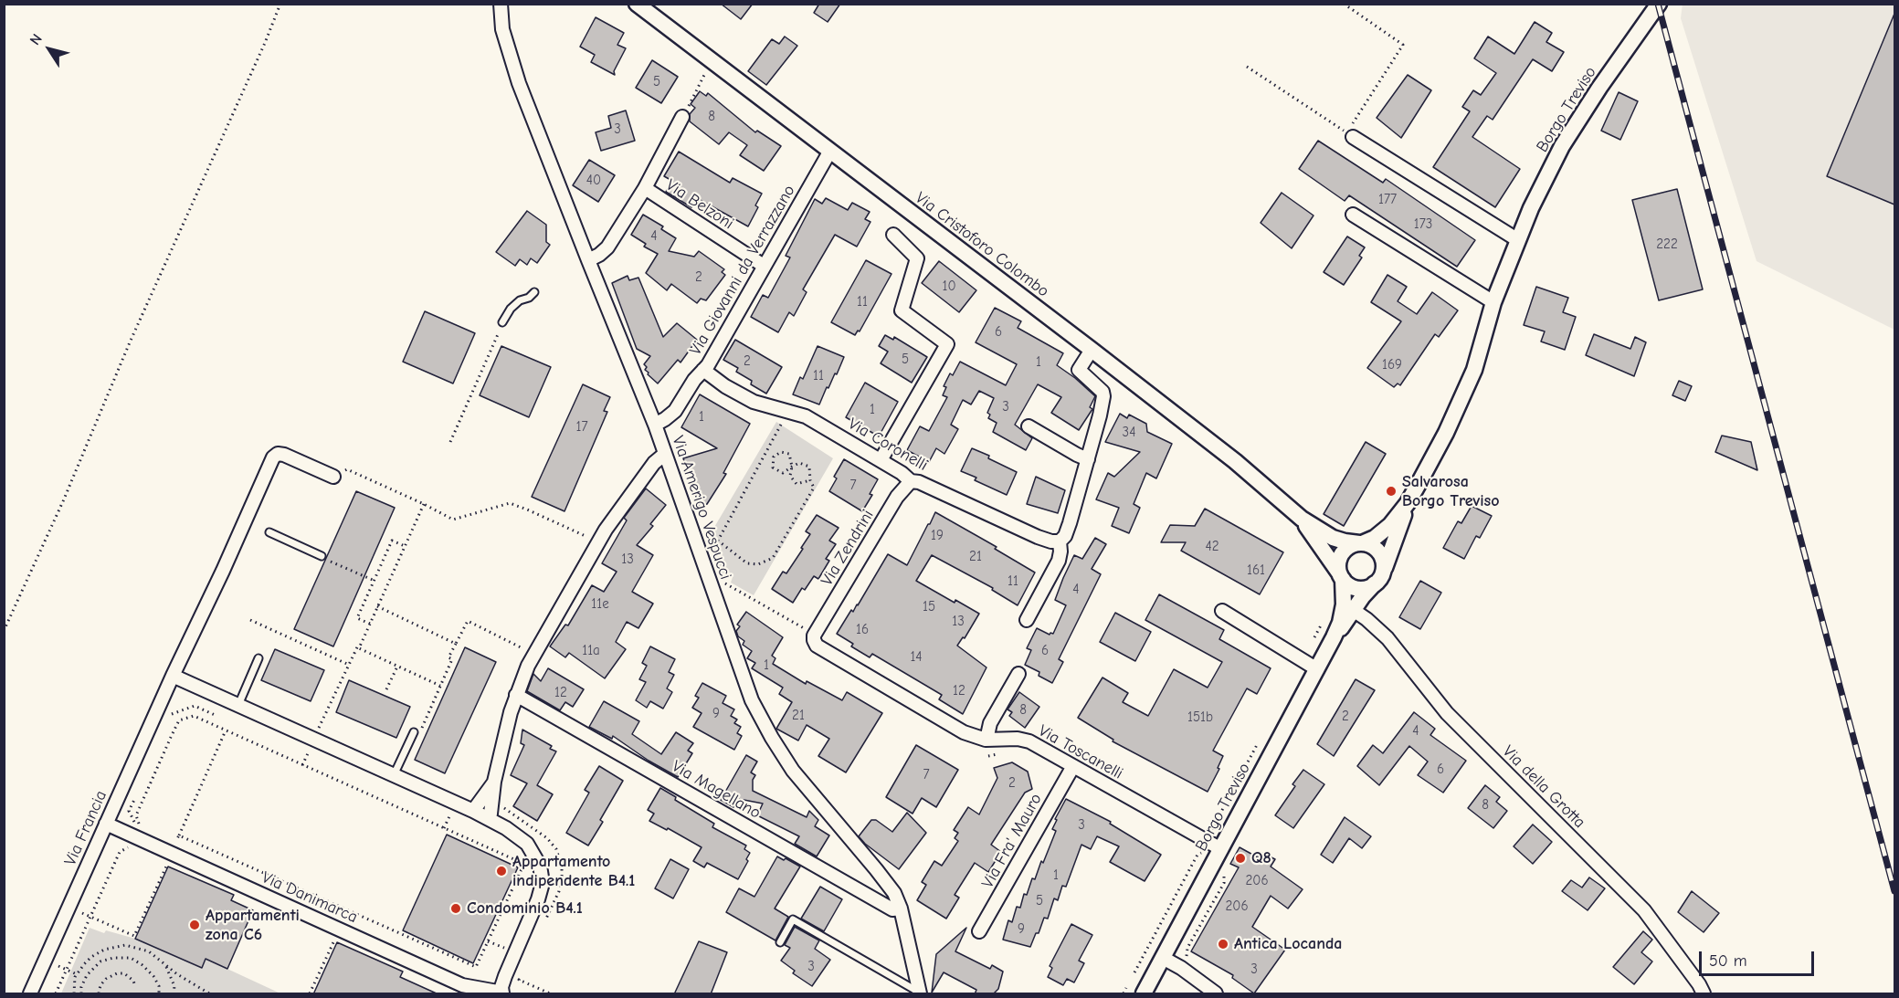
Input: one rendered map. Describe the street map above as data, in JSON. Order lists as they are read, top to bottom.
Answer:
{
  "streets": {
    "street": [
      "Borgo Treviso",
      "Via Belzoni",
      "Via Cristoforo Colombo",
      "Via Giovanni da Verrazzano",
      "Via Coronelli",
      "Via Amerigo Vespucci",
      "Via Zendrini",
      "Via Toscanelli",
      "Via della Grotta",
      "Via Magellano",
      "Via Francia",
      "Via Fra' Mauro",
      "Via Danimarca"
    ]
  },
  "crossings": [
    ["Borgo Treviso", "Via Cristoforo Colombo"],
    ["Borgo Treviso", "Via Toscanelli"],
    ["Borgo Treviso", "Via della Grotta"],
    ["Via Belzoni", "Via Giovanni da Verrazzano"],
    ["Via Belzoni", "Via Amerigo Vespucci"],
    ["Via Cristoforo Colombo", "Via Giovanni da Verrazzano"],
    ["Via Giovanni da Verrazzano", "Via Coronelli"],
    ["Via Giovanni da Verrazzano", "Via Amerigo Vespucci"],
    ["Via Coronelli", "Via Zendrini"],
    ["Via Amerigo Vespucci", "Via Magellano"],
    ["Via Zendrini", "Via Toscanelli"],
    ["Via Toscanelli", "Via Fra' Mauro"],
    ["Via Francia", "Via Danimarca"]
  ],
  "places": [
    "Salvarosa Borgo Treviso",
    "Q8",
    "Appartamento indipendente B4.1",
    "Condominio B4.1",
    "Appartamenti zona C6",
    "Antica Locanda"
  ],
  "house_numbers": [
    "5",
    "8",
    "3",
    "40",
    "177",
    "173",
    "4",
    "222",
    "2",
    "10",
    "11",
    "6",
    "5",
    "2",
    "1",
    "169",
    "11",
    "3",
    "1",
    "1",
    "17",
    "34",
    "7",
    "19",
    "42",
    "21",
    "13",
    "161",
    "11",
    "4",
    "11e",
    "15",
    "13",
    "16",
    "11a",
    "6",
    "14",
    "1",
    "12",
    "12",
    "8",
    "9",
    "21",
    "2",
    "151b",
    "4",
    "6",
    "7",
    "2",
    "8",
    "3",
    "1",
    "206",
    "5",
    "206",
    "9",
    "3",
    "3"
  ],
  "scale_bar": "50 m",
  "north": "top left"
}
